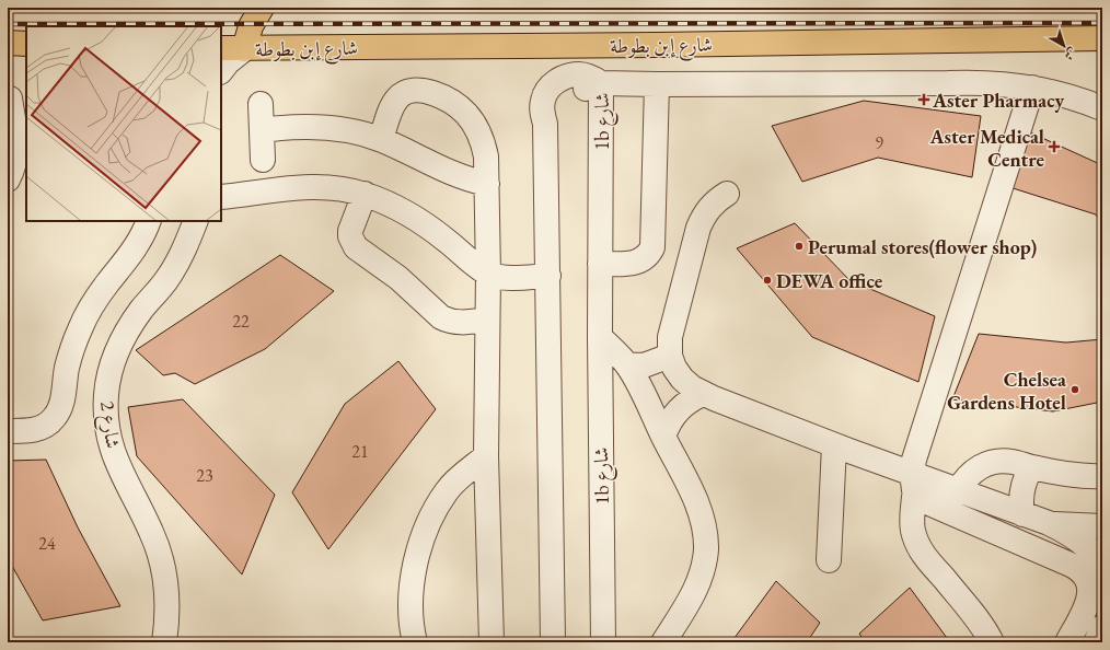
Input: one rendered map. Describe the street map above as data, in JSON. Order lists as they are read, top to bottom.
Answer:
{
  "streets": {
    "main road": ["شارع إبن بطوطة"],
    "street": ["1b شارع", "شارع 2"]
  },
  "places": {
    "health": ["Aster Pharmacy", "Aster Medical Centre"],
    "other": ["Perumal stores(flower shop)", "DEWA office", "Chelsea Gardens Hotel"]
  },
  "house_numbers": [
    "9",
    "22",
    "21",
    "23",
    "24"
  ],
  "north": "bottom right"
}
